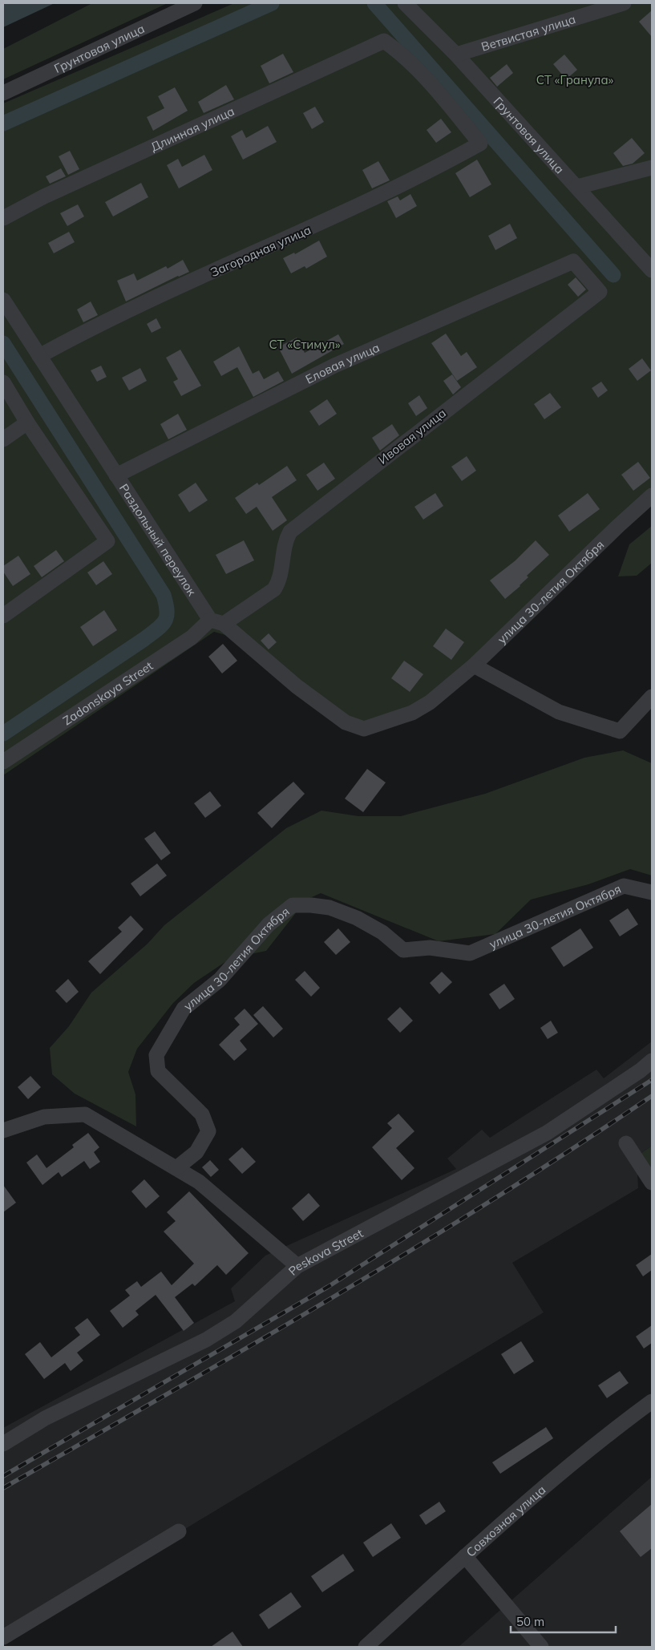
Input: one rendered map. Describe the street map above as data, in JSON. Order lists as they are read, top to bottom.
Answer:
{
  "streets": {
    "street": [
      "Ветвистая улица",
      "Грунтовая улица",
      "Длинная улица",
      "Загородная улица",
      "Еловая улица",
      "Ивовая улица",
      "Раздольный переулок",
      "улица 30-летия Октября",
      "Zadonskaya Street",
      "Peskova Street",
      "Совхозная улица"
    ]
  },
  "crossings": [
    ["Ветвистая улица", "Грунтовая улица"],
    ["Длинная улица", "Загородная улица"],
    ["Загородная улица", "Раздольный переулок"],
    ["Еловая улица", "Ивовая улица"],
    ["Еловая улица", "Раздольный переулок"],
    ["Ивовая улица", "Раздольный переулок"],
    ["Ивовая улица", "Zadonskaya Street"],
    ["Раздольный переулок", "улица 30-летия Октября"],
    ["Раздольный переулок", "Zadonskaya Street"]
  ],
  "parks": ["СТ «Гранула»", "СТ «Стимул»"],
  "scale_bar": "50 m"
}
